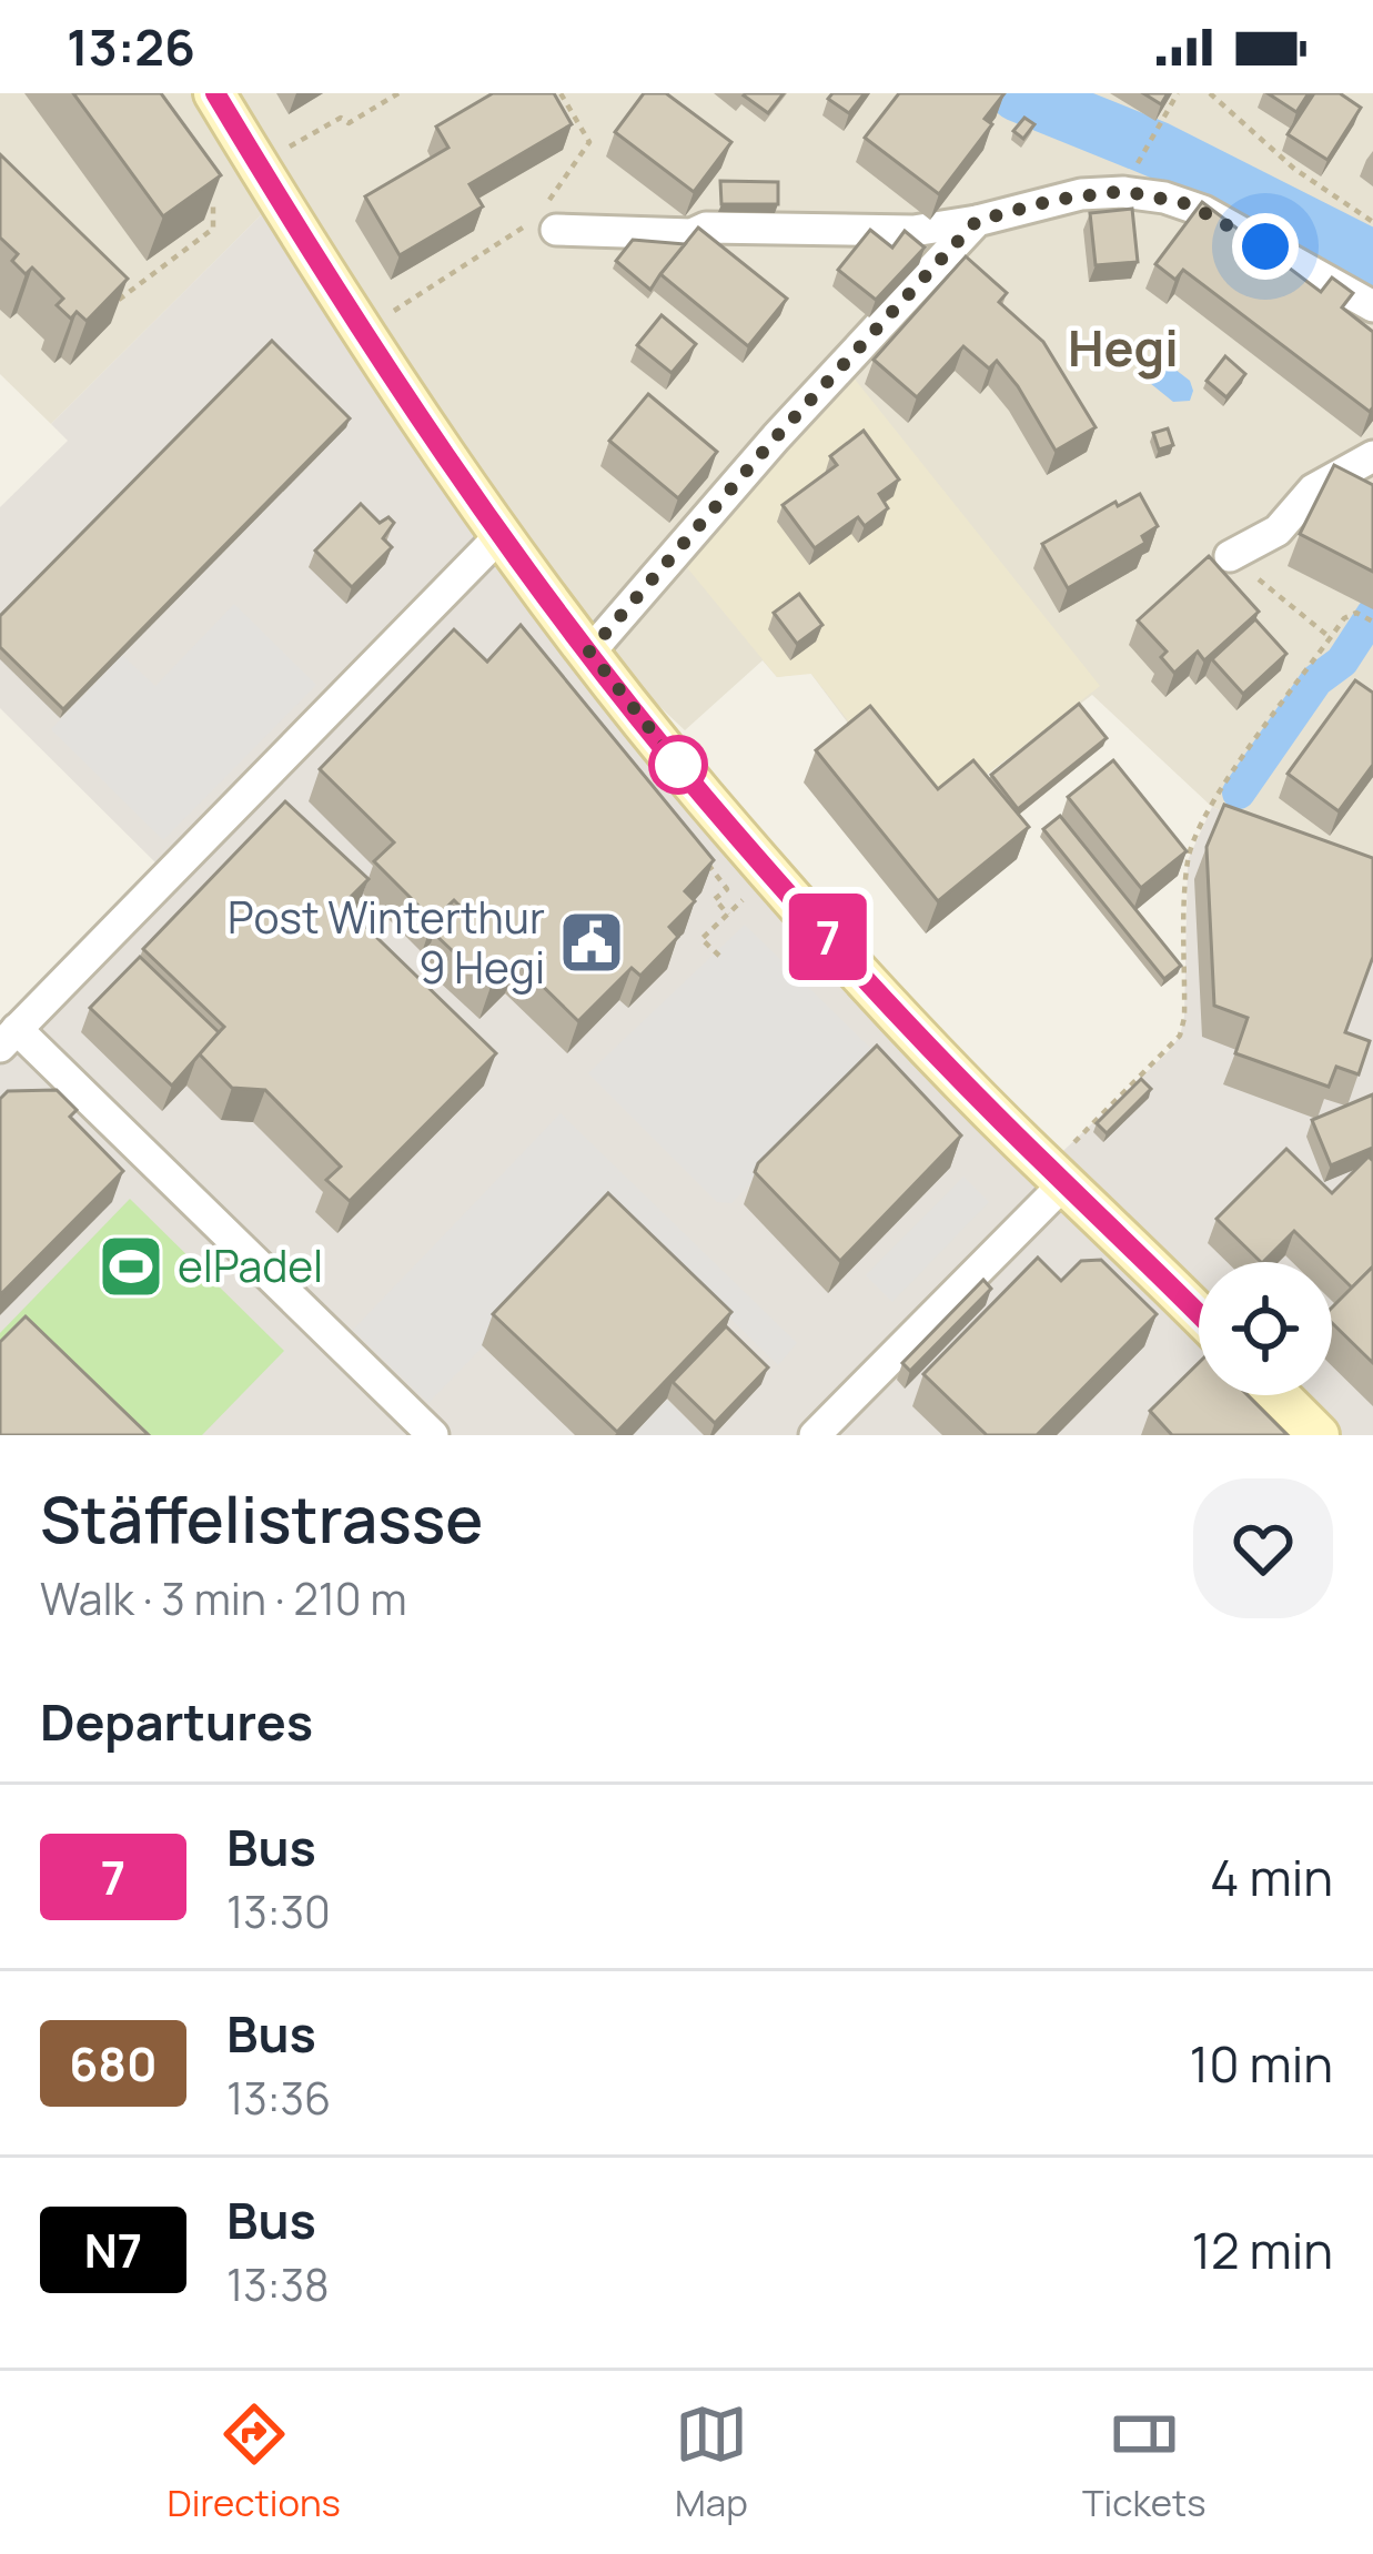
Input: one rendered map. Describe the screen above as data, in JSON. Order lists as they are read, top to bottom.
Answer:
{
  "districts": ["Hegi"],
  "places": {
    "public building": ["Post Winterthur 9 Hegi"],
    "sports": ["elPadel"]
  },
  "lines": ["bus line 7"],
  "page": {
    "status": "13:26",
    "on_map": "7",
    "heading": [
      ["Stäffelistrasse", "Walk · 3 min · 210 m"],
      "Departures"
    ],
    "list": [
      {
        "mark": "7",
        "name": "Bus",
        "note": "13:30",
        "value": "4 min"
      },
      {
        "mark": "680",
        "name": "Bus",
        "note": "13:36",
        "value": "10 min"
      },
      {
        "mark": "N7",
        "name": "Bus",
        "note": "13:38",
        "value": "12 min"
      }
    ],
    "tabs": ["Directions", "Map", "Tickets"]
  }
}
